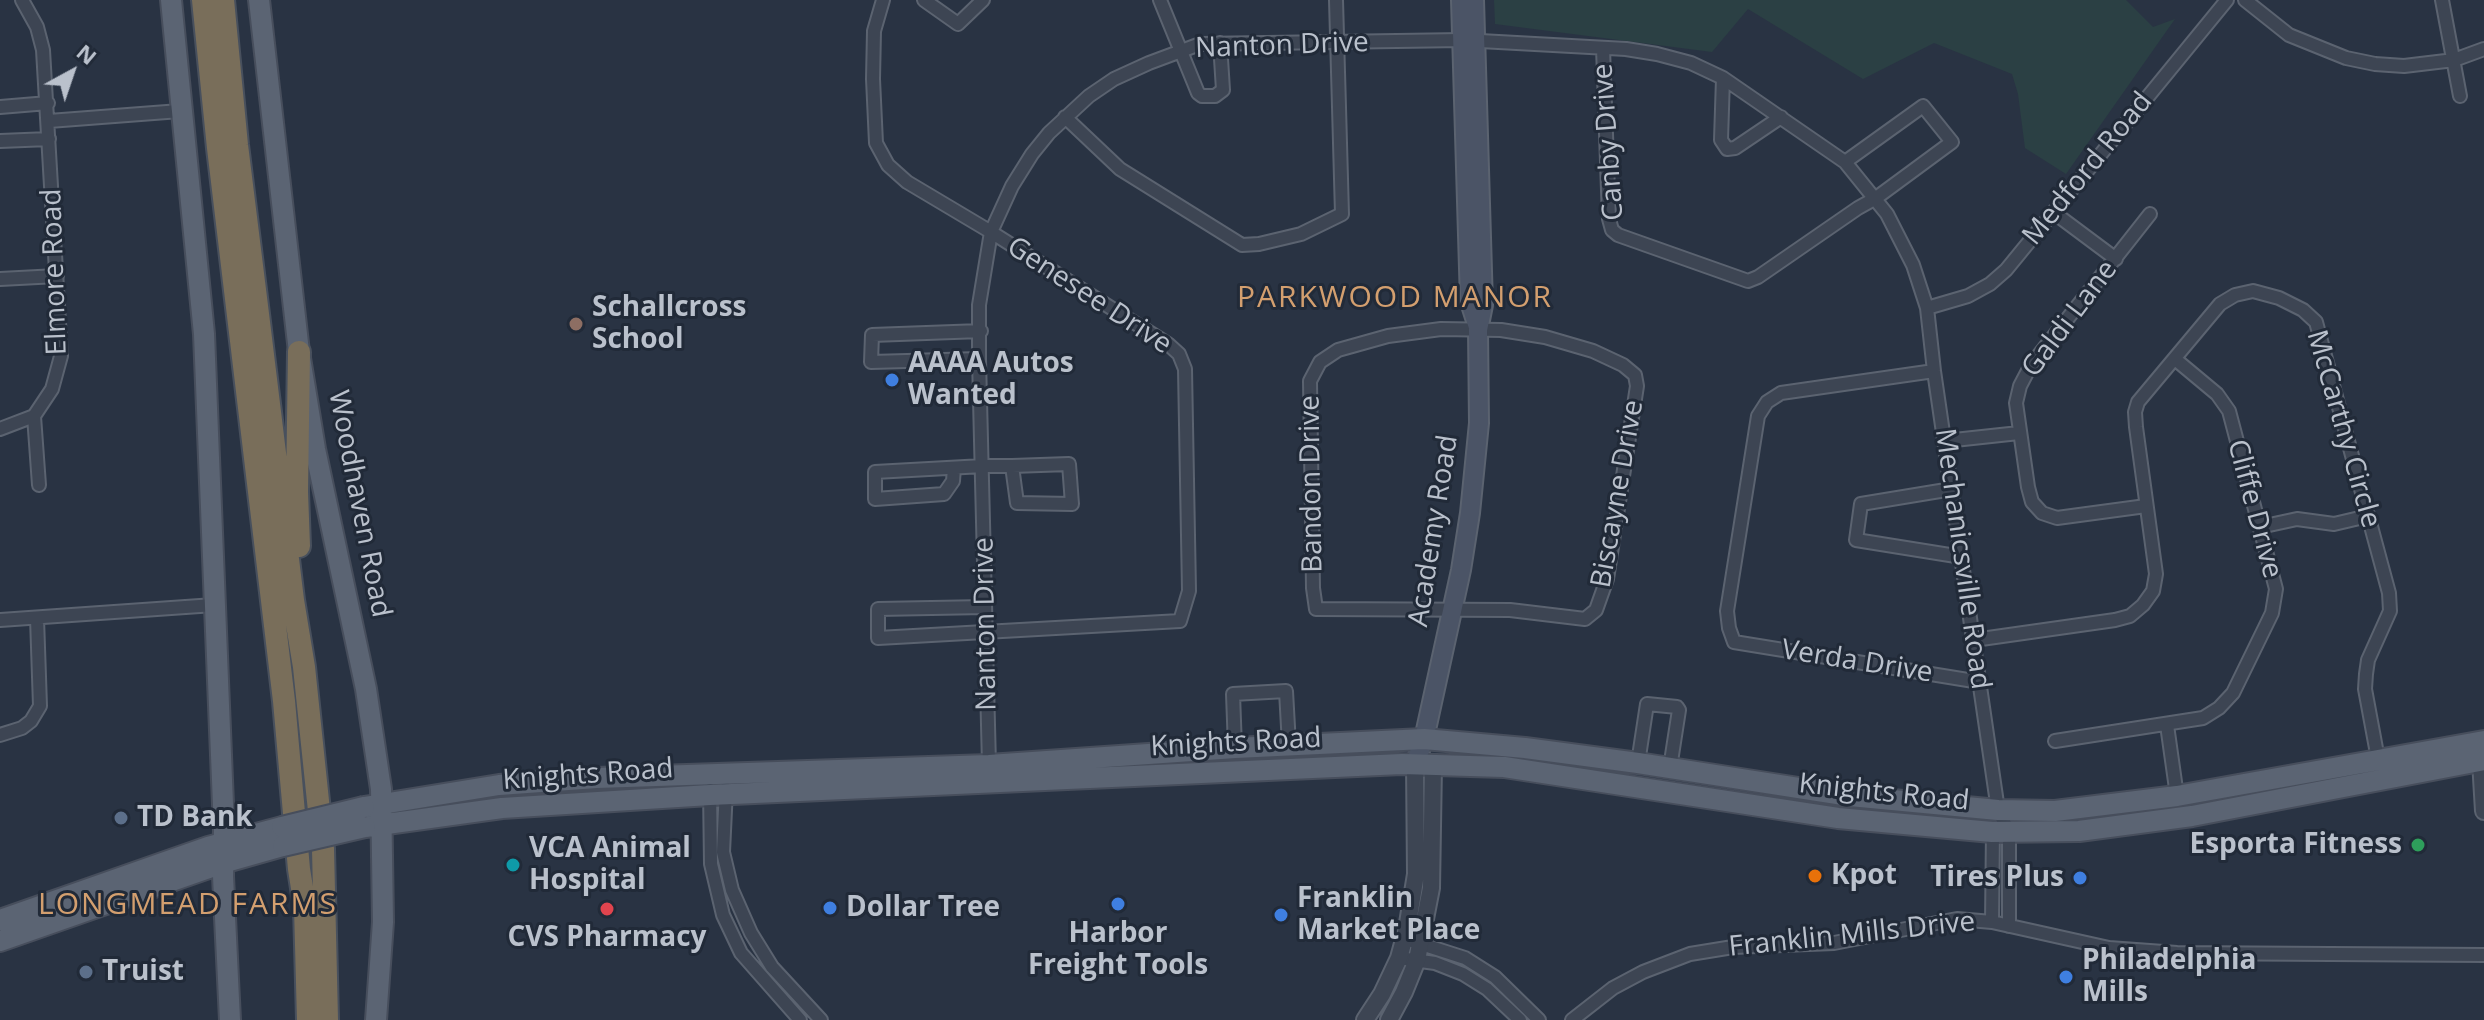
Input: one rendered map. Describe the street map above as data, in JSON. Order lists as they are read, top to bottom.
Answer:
{
  "streets": {
    "main road": ["Woodhaven Road", "Academy Road", "Knights Road"],
    "street": [
      "Nanton Drive",
      "Canby Drive",
      "Medford Road",
      "Elmore Road",
      "Genesee Drive",
      "Galdi Lane",
      "McCarthy Circle",
      "Bandon Drive",
      "Biscayne Drive",
      "Cliffe Drive",
      "Mechanicsville Road",
      "Verda Drive",
      "Franklin Mills Drive"
    ]
  },
  "crossings": [
    ["Nanton Drive", "Canby Drive"],
    ["Nanton Drive", "Medford Road"],
    ["Nanton Drive", "Genesee Drive"],
    ["Nanton Drive", "Academy Road"],
    ["Nanton Drive", "Mechanicsville Road"],
    ["Nanton Drive", "Knights Road"],
    ["Medford Road", "Mechanicsville Road"],
    ["Galdi Lane", "McCarthy Circle"],
    ["McCarthy Circle", "Cliffe Drive"],
    ["McCarthy Circle", "Mechanicsville Road"],
    ["McCarthy Circle", "Knights Road"],
    ["Bandon Drive", "Biscayne Drive"],
    ["Bandon Drive", "Academy Road"],
    ["Biscayne Drive", "Academy Road"],
    ["Woodhaven Road", "Knights Road"],
    ["Academy Road", "Knights Road"],
    ["Mechanicsville Road", "Verda Drive"],
    ["Mechanicsville Road", "Knights Road"]
  ],
  "districts": ["PARKWOOD MANOR", "LONGMEAD FARMS"],
  "places": [
    "Schallcross School",
    "AAAA Autos Wanted",
    "TD Bank",
    "Esporta Fitness",
    "VCA Animal Hospital",
    "Kpot",
    "Tires Plus",
    "Harbor Freight Tools",
    "Dollar Tree",
    "CVS Pharmacy",
    "Franklin Market Place",
    "Truist",
    "Philadelphia Mills"
  ],
  "north": "top right"
}
